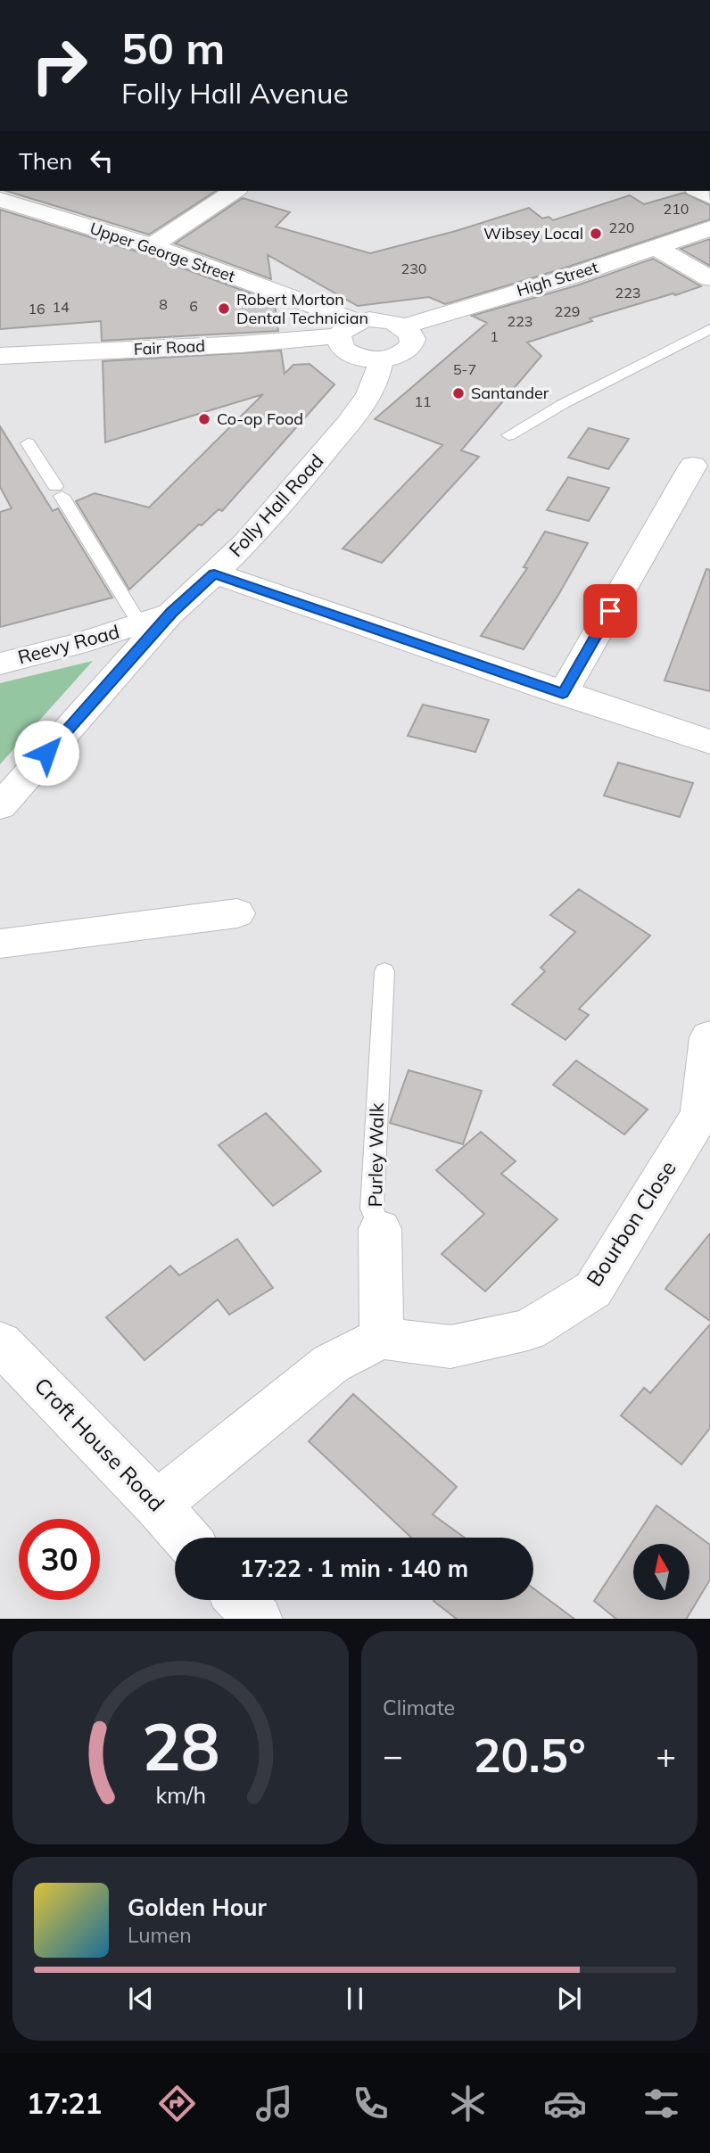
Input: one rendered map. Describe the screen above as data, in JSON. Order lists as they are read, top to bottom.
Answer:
{
  "streets": {
    "street": [
      "Upper George Street",
      "High Street",
      "Fair Road",
      "Folly Hall Road",
      "Reevy Road",
      "Purley Walk",
      "Bourbon Close",
      "Croft House Road"
    ]
  },
  "crossings": [
    ["Upper George Street", "Fair Road"],
    ["Folly Hall Road", "Reevy Road"],
    ["Purley Walk", "Bourbon Close"]
  ],
  "places": [
    "Wibsey Local",
    "Robert Morton Dental Technician",
    "Santander",
    "Co-op Food"
  ],
  "house_numbers": [
    "210",
    "220",
    "230",
    "223",
    "8",
    "6",
    "14",
    "16",
    "229",
    "223",
    "1",
    "5-7",
    "11"
  ],
  "north": "top",
  "page": {
    "turn": ["50 m", "Folly Hall Avenue"],
    "then": "Then",
    "limit": "30",
    "trip": "17:22 · 1 min · 140 m",
    "tile": "Climate",
    "heat": ["−", "20.5°", "+"],
    "song": ["Golden Hour", "Lumen"],
    "tabs": "17:21",
    "gauge": ["28", "km/h"]
  }
}
